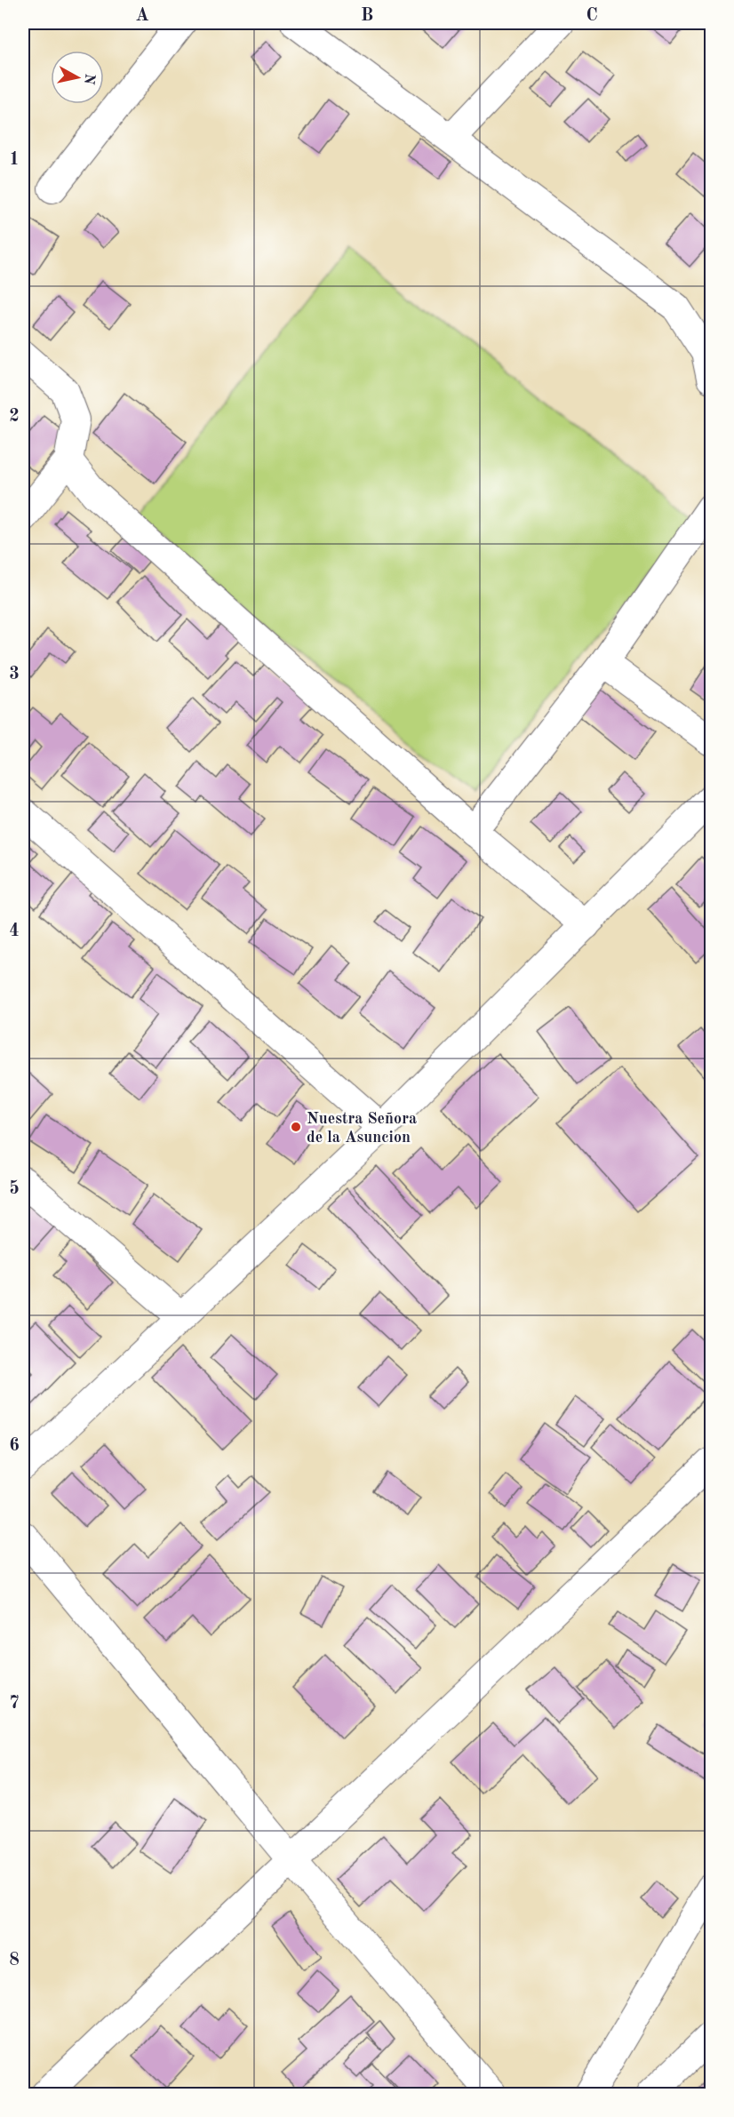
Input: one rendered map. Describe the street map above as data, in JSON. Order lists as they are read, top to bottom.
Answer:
{
  "places": ["Nuestra Señora de la Asuncion"],
  "north": "right",
  "grid": {
    "columns": ["A", "B", "C"],
    "rows": [
      "1",
      "2",
      "3",
      "4",
      "5",
      "6",
      "7",
      "8"
    ]
  }
}
